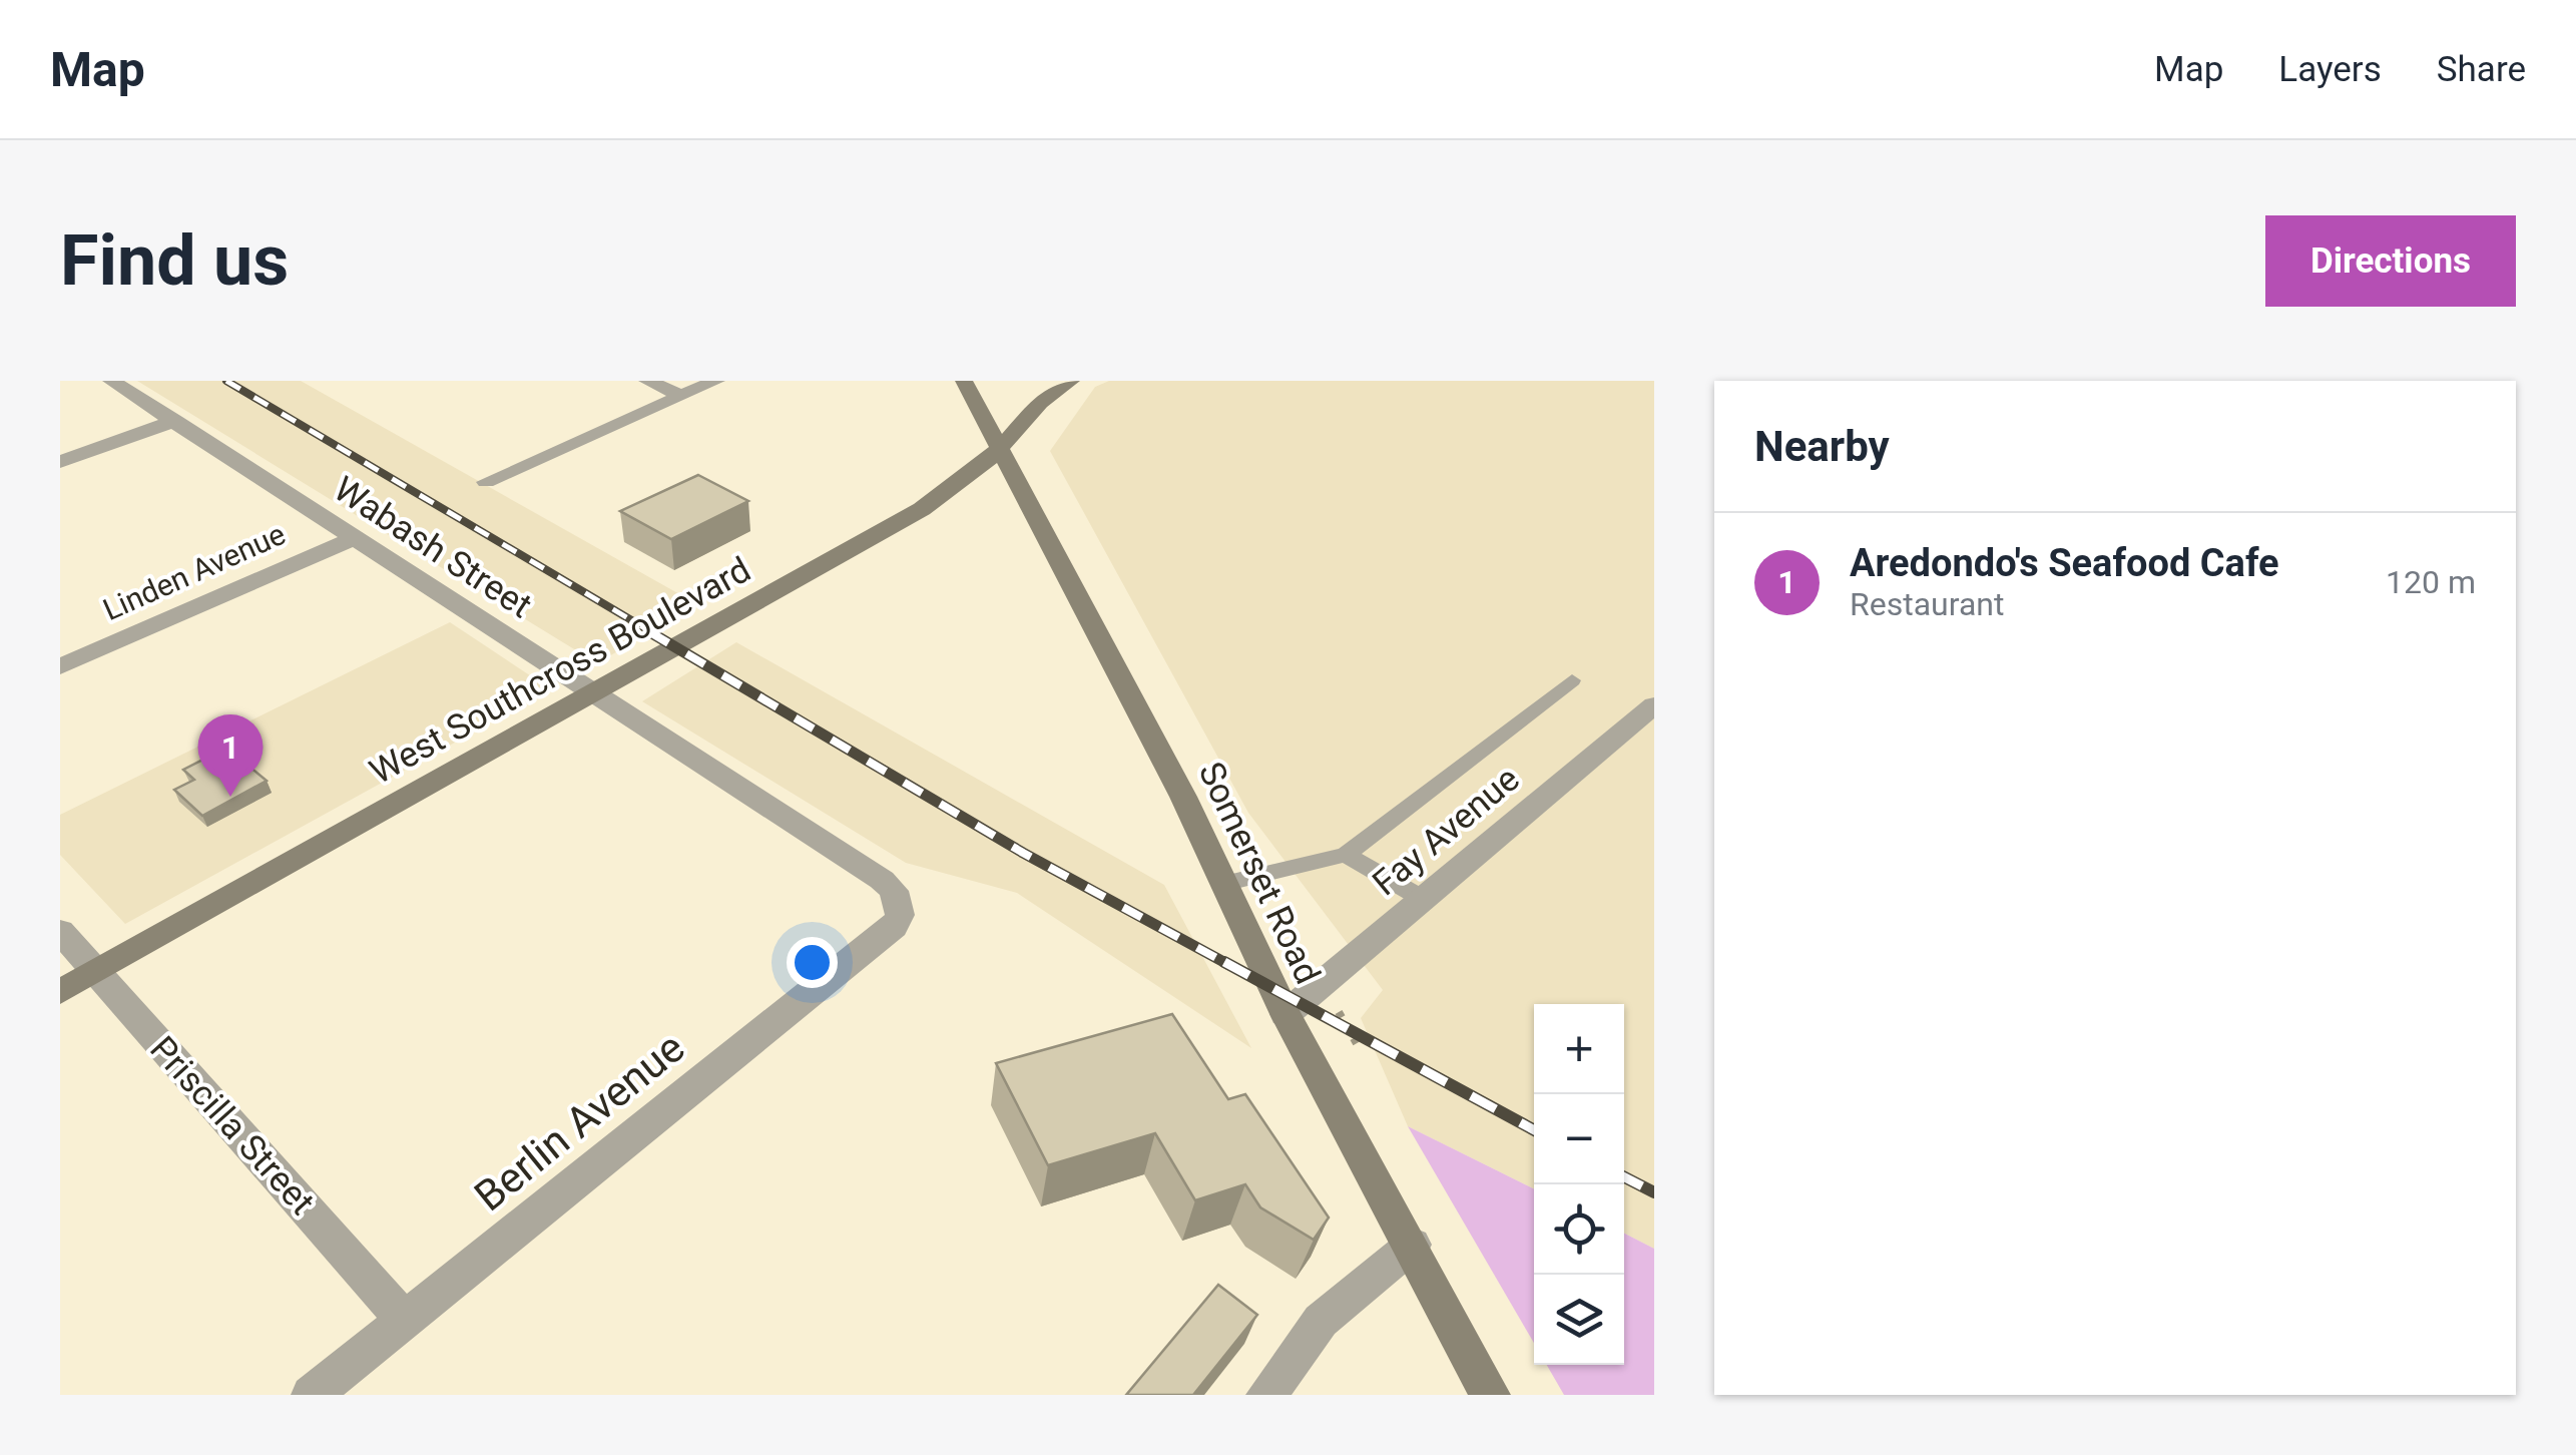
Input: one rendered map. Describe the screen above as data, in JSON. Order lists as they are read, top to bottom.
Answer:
{
  "streets": {
    "main road": ["West Southcross Boulevard", "Somerset Road"],
    "street": [
      "Wabash Street",
      "Linden Avenue",
      "Fay Avenue",
      "Berlin Avenue",
      "Priscilla Street"
    ]
  },
  "crossings": [
    ["Wabash Street", "Linden Avenue"],
    ["Wabash Street", "West Southcross Boulevard"],
    ["Wabash Street", "Berlin Avenue"],
    ["West Southcross Boulevard", "Somerset Road"],
    ["West Southcross Boulevard", "Priscilla Street"],
    ["Fay Avenue", "Somerset Road"],
    ["Berlin Avenue", "Priscilla Street"]
  ],
  "page": {
    "header": "Map",
    "nav": ["Map", "Layers", "Share"],
    "buttons": "Directions",
    "title": "Find us",
    "heading": "Nearby",
    "list": [
      {
        "mark": "1",
        "name": "Aredondo's Seafood Cafe",
        "note": "Restaurant",
        "value": "120 m"
      }
    ],
    "pins": "1",
    "map_buttons": ["+", "−"]
  }
}
